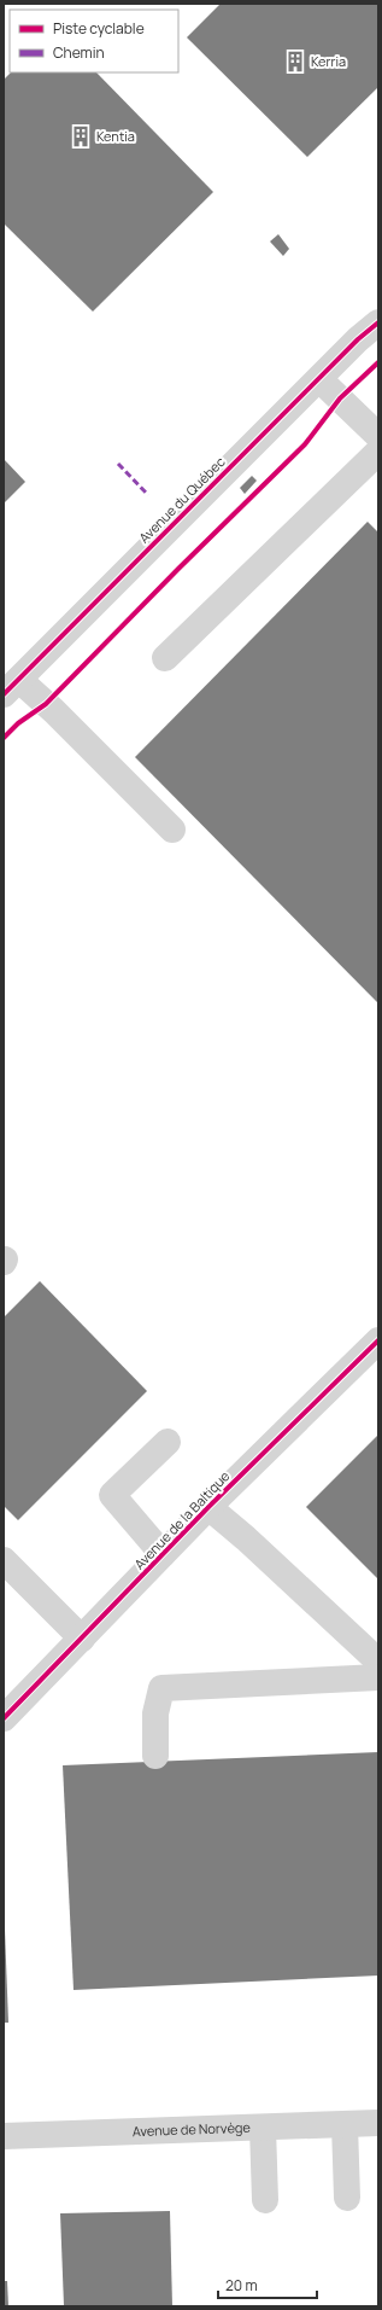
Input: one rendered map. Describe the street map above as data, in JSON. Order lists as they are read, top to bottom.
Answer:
{
  "streets": {
    "street": ["Avenue du Québec", "Avenue de la Baltique", "Avenue de Norvège"]
  },
  "places": {
    "building": ["Kerria", "Kentia"]
  },
  "legend": ["Piste cyclable", "Chemin"],
  "scale_bar": "20 m"
}
